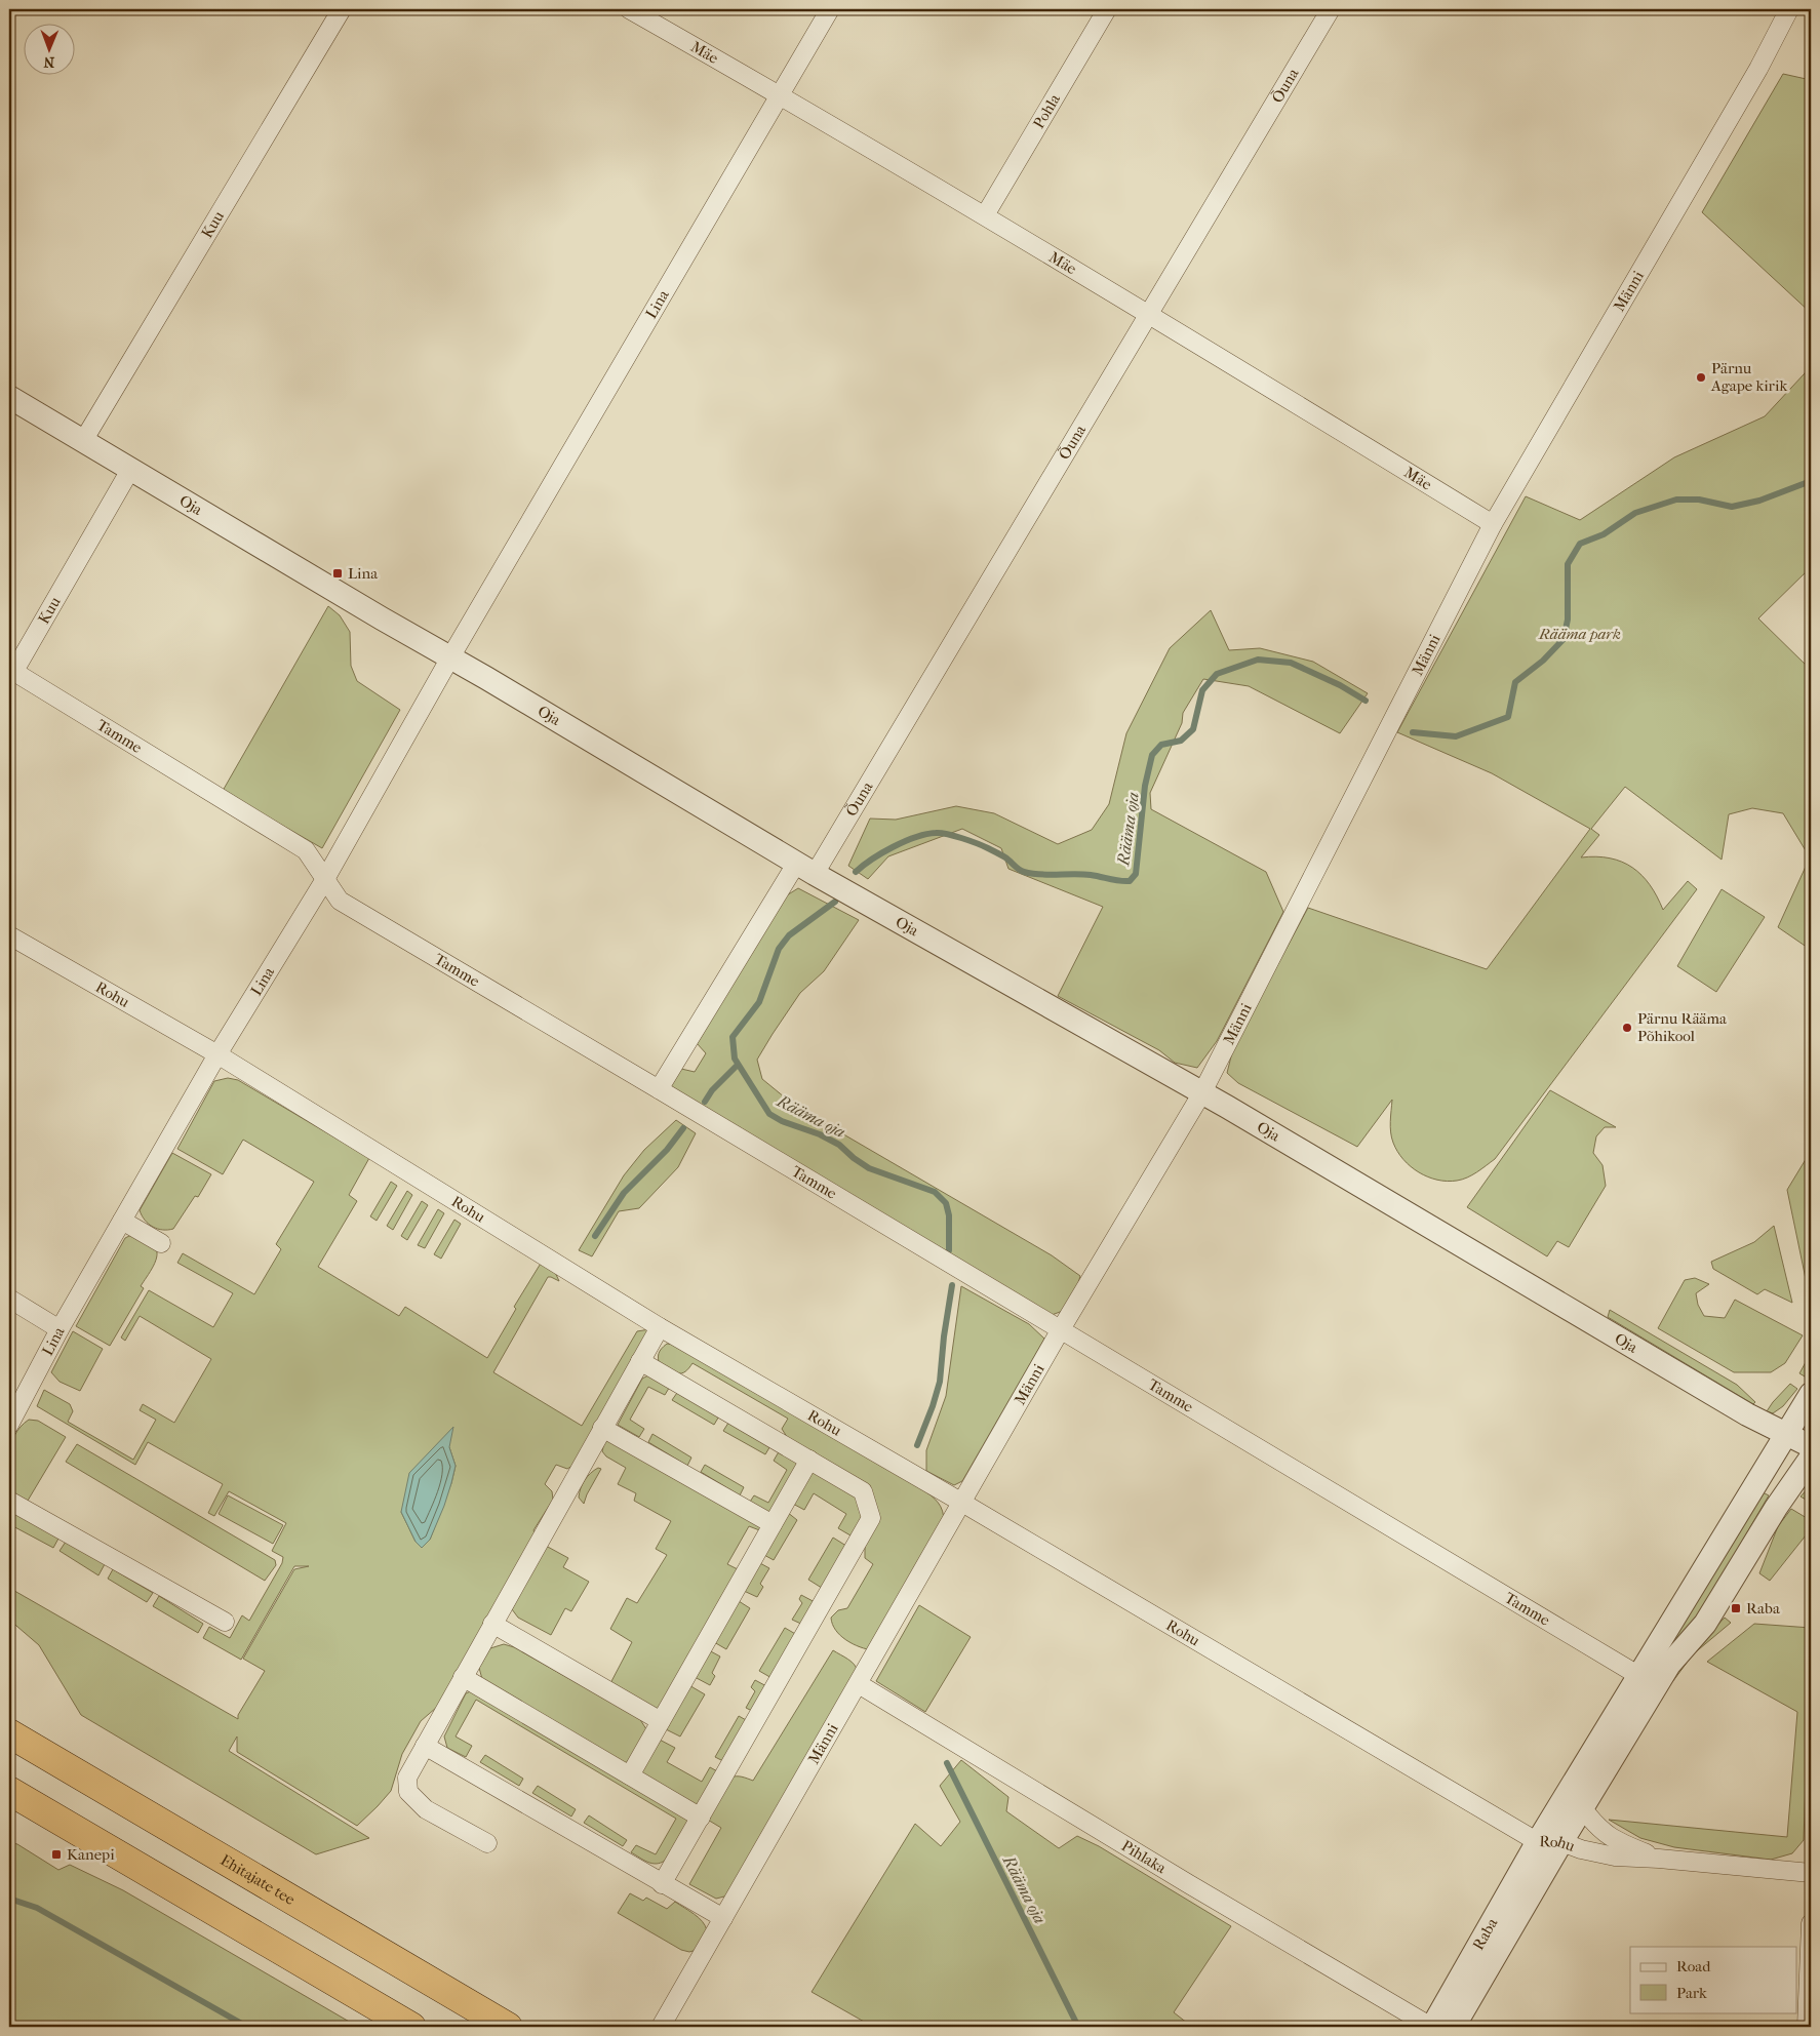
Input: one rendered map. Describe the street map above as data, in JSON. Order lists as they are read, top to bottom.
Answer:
{
  "streets": {
    "highway": ["Ehitajate tee"],
    "street": [
      "Mäe",
      "Õuna",
      "Pohla",
      "Kuu",
      "Männi",
      "Lina",
      "Oja",
      "Tamme",
      "Rohu",
      "Pihlaka",
      "Raba"
    ]
  },
  "crossings": [
    ["Mäe", "Õuna"],
    ["Mäe", "Pohla"],
    ["Mäe", "Männi"],
    ["Mäe", "Lina"],
    ["Õuna", "Oja"],
    ["Õuna", "Tamme"],
    ["Kuu", "Oja"],
    ["Kuu", "Tamme"],
    ["Männi", "Oja"],
    ["Männi", "Tamme"],
    ["Männi", "Rohu"],
    ["Männi", "Pihlaka"],
    ["Lina", "Oja"],
    ["Lina", "Tamme"],
    ["Lina", "Rohu"],
    ["Oja", "Raba"],
    ["Tamme", "Raba"],
    ["Rohu", "Raba"],
    ["Pihlaka", "Raba"]
  ],
  "water": ["Rääma oja"],
  "parks": ["Rääma park"],
  "places": {
    "other": ["Pärnu Agape kirik", "Pärnu Rääma Põhikool"],
    "transit": ["Lina", "Raba", "Kanepi"]
  },
  "legend": ["Road", "Park"],
  "north": "bottom"
}
